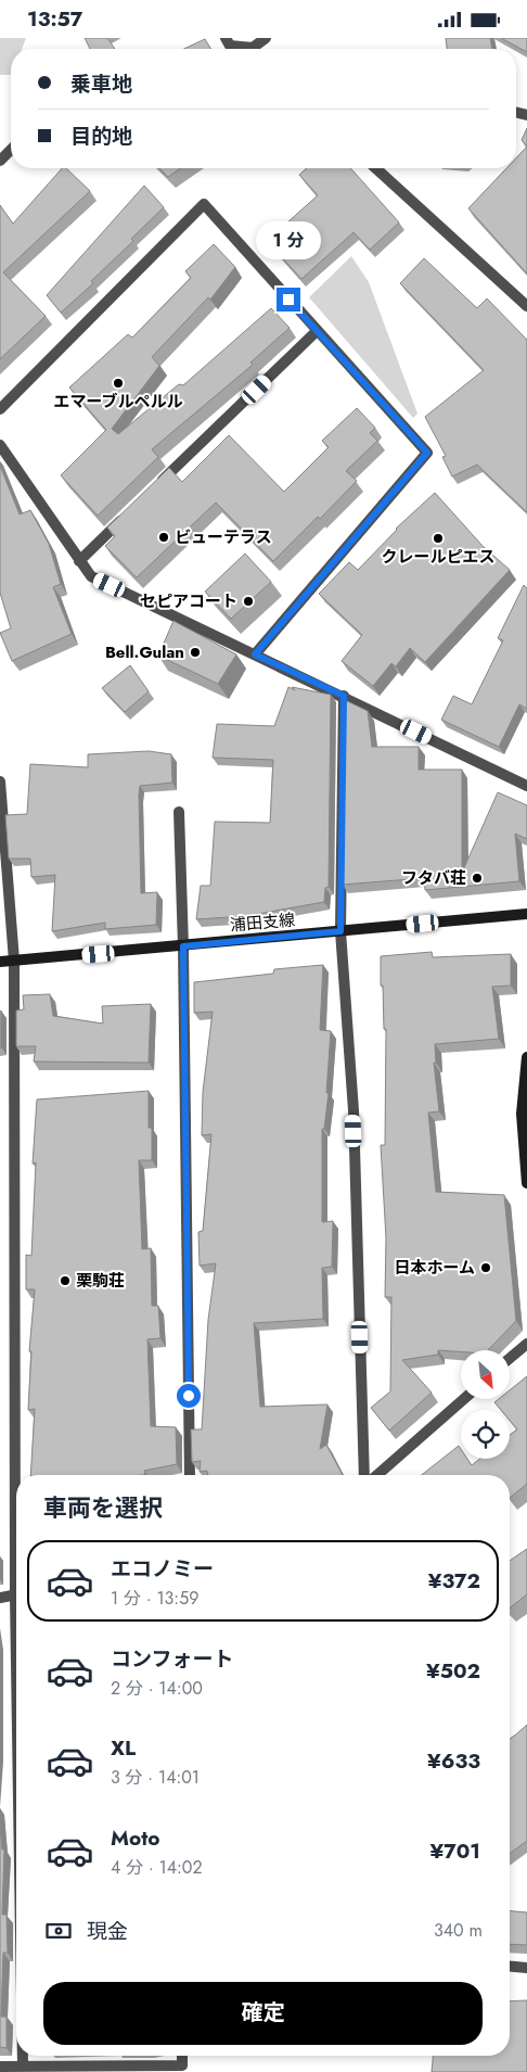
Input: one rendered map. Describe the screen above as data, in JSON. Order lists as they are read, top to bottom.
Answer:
{
  "streets": {
    "street": ["浦田支線"]
  },
  "places": [
    "エマーブルペルル",
    "ビューテラス",
    "クレールピエス",
    "セピアコート",
    "Bell.Gulan",
    "フタバ荘",
    "日本ホーム",
    "栗駒荘"
  ],
  "north": "bottom right",
  "page": {
    "status": "13:57",
    "banner": ["乗車地", "目的地"],
    "bubble": "1 分",
    "heading": "車両を選択",
    "list": [
      {
        "name": "エコノミー",
        "note": "1 分 · 13:59",
        "value": "¥372"
      },
      {
        "name": "コンフォート",
        "note": "2 分 · 14:00",
        "value": "¥502"
      },
      {
        "name": "XL",
        "note": "3 分 · 14:01",
        "value": "¥633"
      },
      {
        "name": "Moto",
        "note": "4 分 · 14:02",
        "value": "¥701"
      }
    ],
    "pay": ["現金", "340 m"],
    "buttons": "確定"
  }
}
